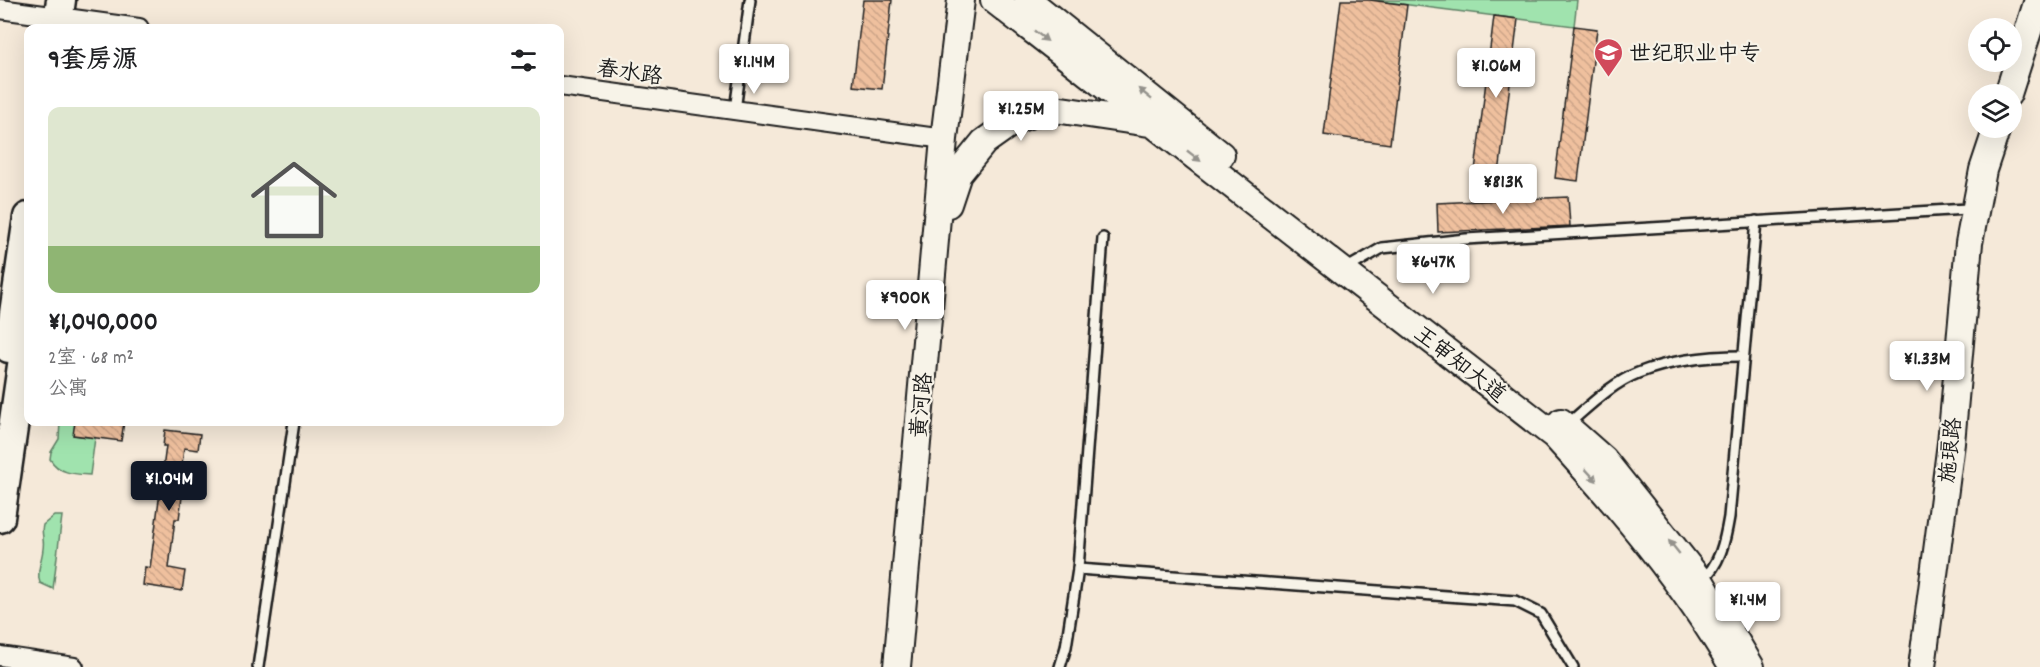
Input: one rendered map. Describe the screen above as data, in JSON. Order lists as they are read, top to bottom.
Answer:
{
  "streets": {
    "main road": ["王审知大道", "黄河路", "施琅路"],
    "street": ["春水路"]
  },
  "crossings": [
    ["春水路", "黄河路"]
  ],
  "places": {
    "school or university": ["世纪职业中专"]
  },
  "page": {
    "heading": "9套房源",
    "price": [
      "¥1.14M",
      "¥1.06M",
      "¥1.25M",
      "¥813K",
      "¥647K",
      "¥900K",
      "¥1.33M",
      "¥1.04M",
      "¥1.4M"
    ],
    "list": [
      {
        "name": "¥1,040,000",
        "note": "2室 · 68 m² · 公寓"
      }
    ]
  }
}
